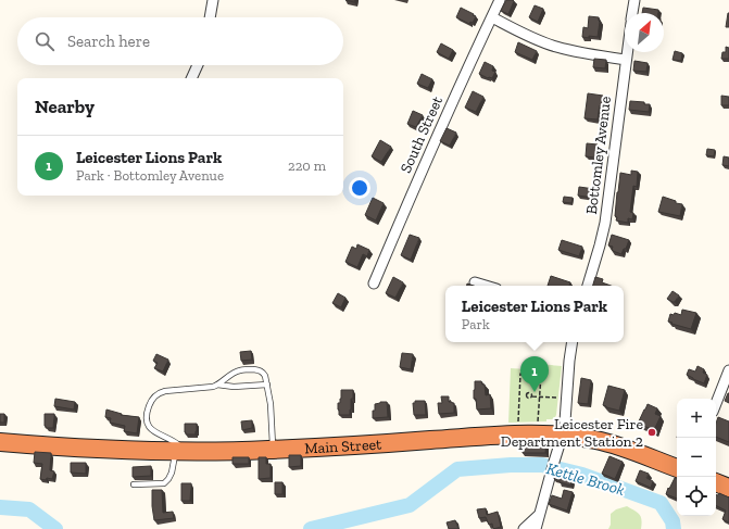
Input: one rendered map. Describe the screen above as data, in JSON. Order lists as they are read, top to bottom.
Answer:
{
  "streets": {
    "highway": ["Main Street"],
    "street": ["South Street", "Bottomley Avenue"]
  },
  "water": ["Kettle Brook"],
  "places": ["Leicester Fire Department Station 2"],
  "north": "top right",
  "page": {
    "search": "Search here",
    "heading": "Nearby",
    "list": [
      {
        "mark": "1",
        "name": "Leicester Lions Park",
        "note": "Park · Bottomley Avenue",
        "value": "220 m"
      }
    ],
    "popup": ["Leicester Lions Park", "Park"],
    "pins": "1",
    "map_buttons": ["+", "−"]
  }
}
